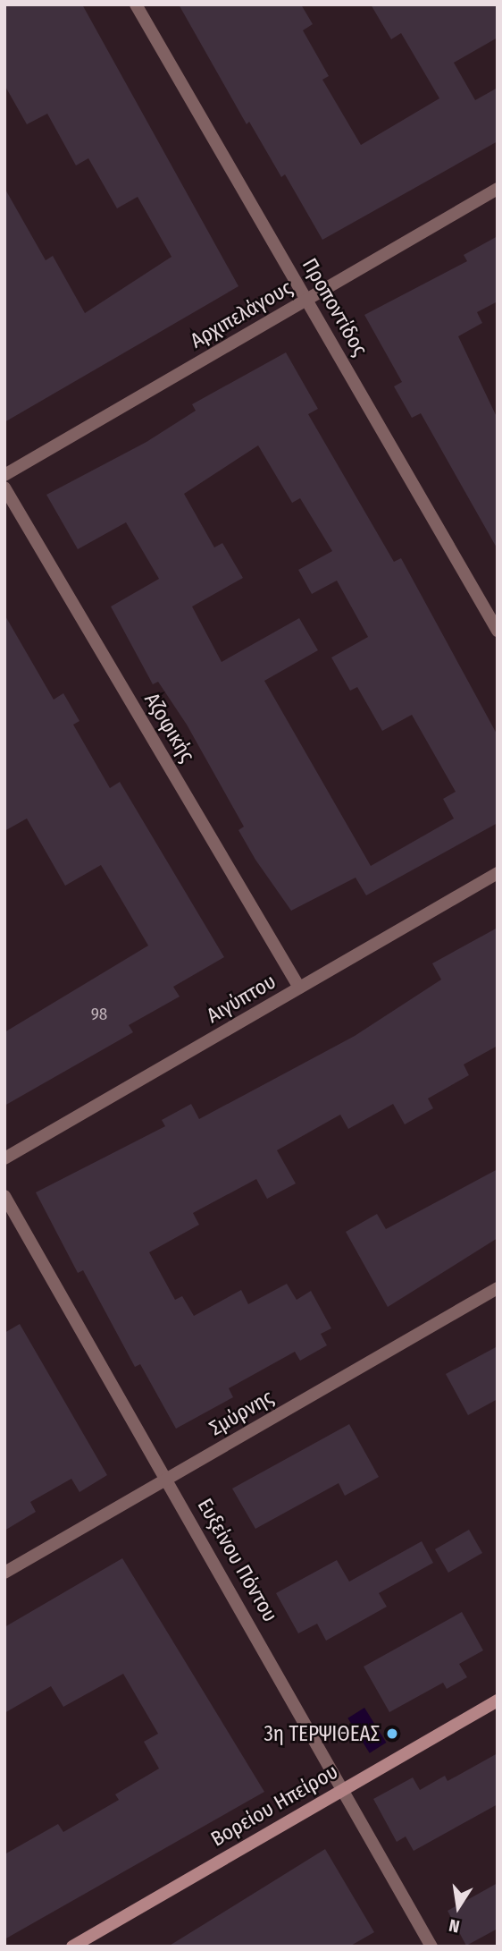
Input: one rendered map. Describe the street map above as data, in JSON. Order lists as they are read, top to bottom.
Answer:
{
  "streets": {
    "street": [
      "Προποντίδος",
      "Αρχιπελάγους",
      "Αζοφικής",
      "Αιγύπτου",
      "Σμύρνης",
      "Ευξείνου Πόντου",
      "Βορείου Ηπείρου"
    ]
  },
  "crossings": [
    ["Προποντίδος", "Αρχιπελάγους"],
    ["Αζοφικής", "Αιγύπτου"],
    ["Σμύρνης", "Ευξείνου Πόντου"],
    ["Ευξείνου Πόντου", "Βορείου Ηπείρου"]
  ],
  "places": ["3η ΤΕΡΨΙΘΕΑΣ"],
  "house_numbers": ["98"],
  "north": "bottom"
}
